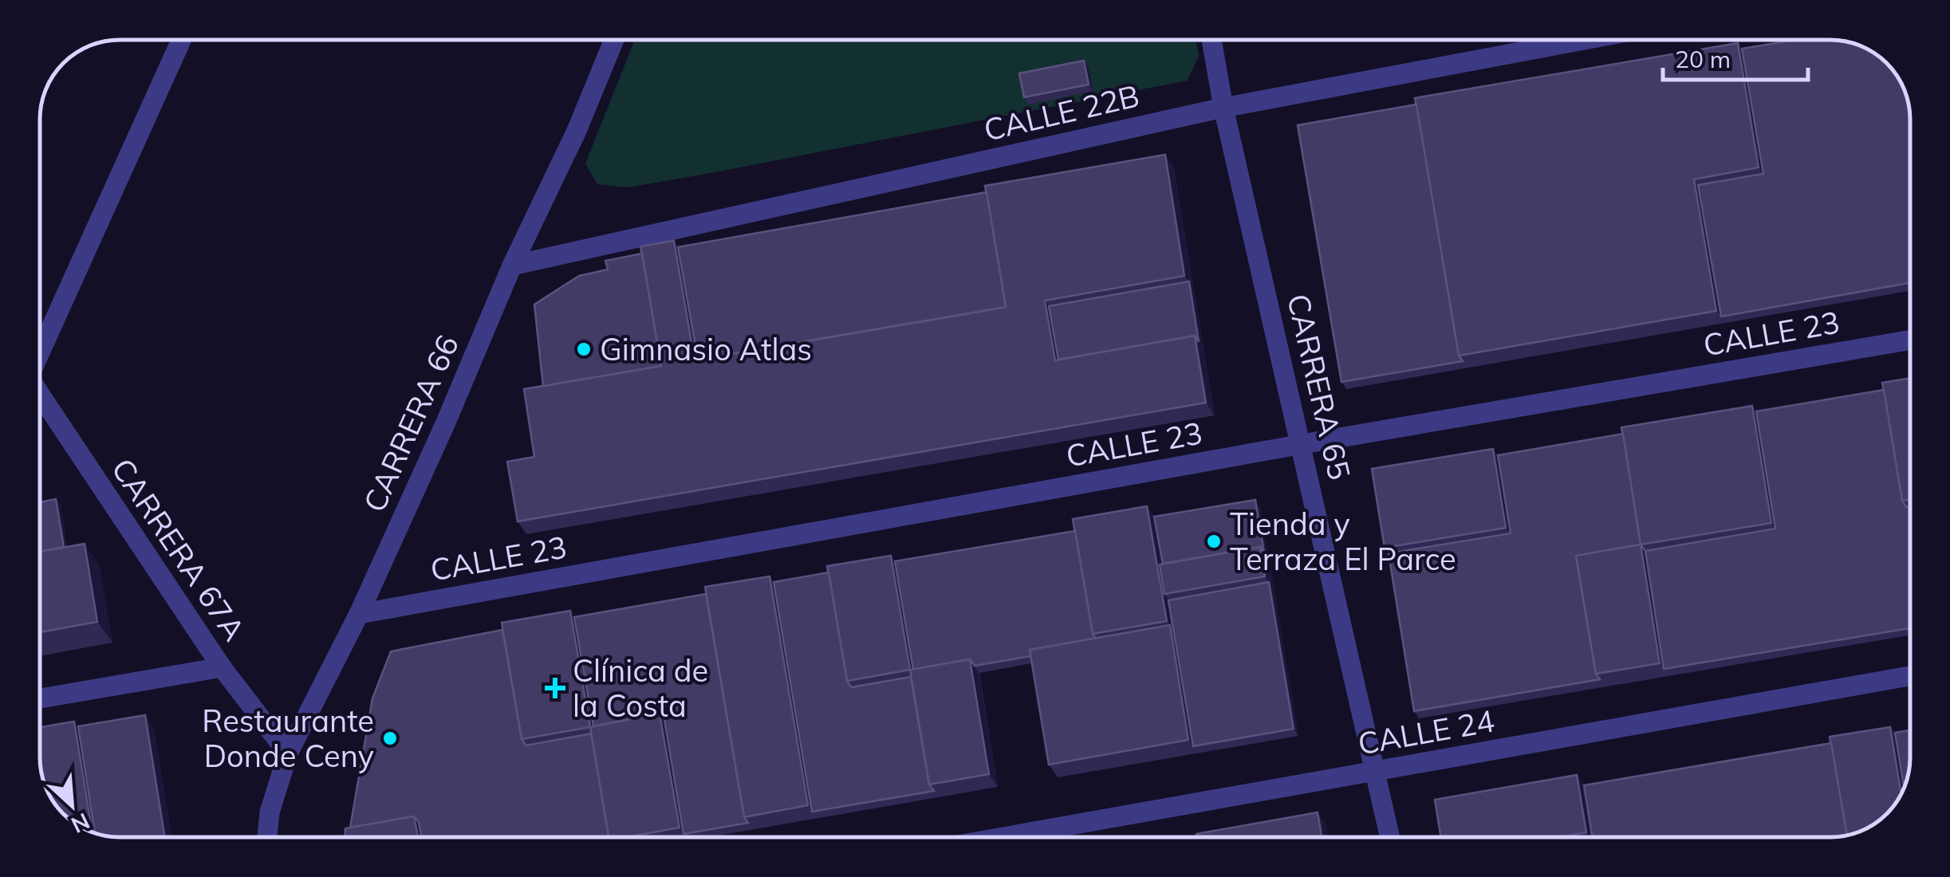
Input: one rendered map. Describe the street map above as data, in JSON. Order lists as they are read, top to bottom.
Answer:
{
  "streets": {
    "street": [
      "CALLE 22B",
      "CALLE 23",
      "CARRERA 65",
      "CARRERA 66",
      "CARRERA 67A",
      "CALLE 24"
    ]
  },
  "crossings": [
    ["CALLE 22B", "CARRERA 65"],
    ["CALLE 22B", "CARRERA 66"],
    ["CALLE 23", "CARRERA 65"],
    ["CALLE 23", "CARRERA 66"],
    ["CARRERA 65", "CALLE 24"],
    ["CARRERA 66", "CARRERA 67A"]
  ],
  "places": {
    "other": ["Gimnasio Atlas", "Tienda y Terraza El Parce", "Restaurante Donde Ceny"],
    "health": ["Clínica de la Costa"]
  },
  "scale_bar": "20 m",
  "north": "bottom right"
}
